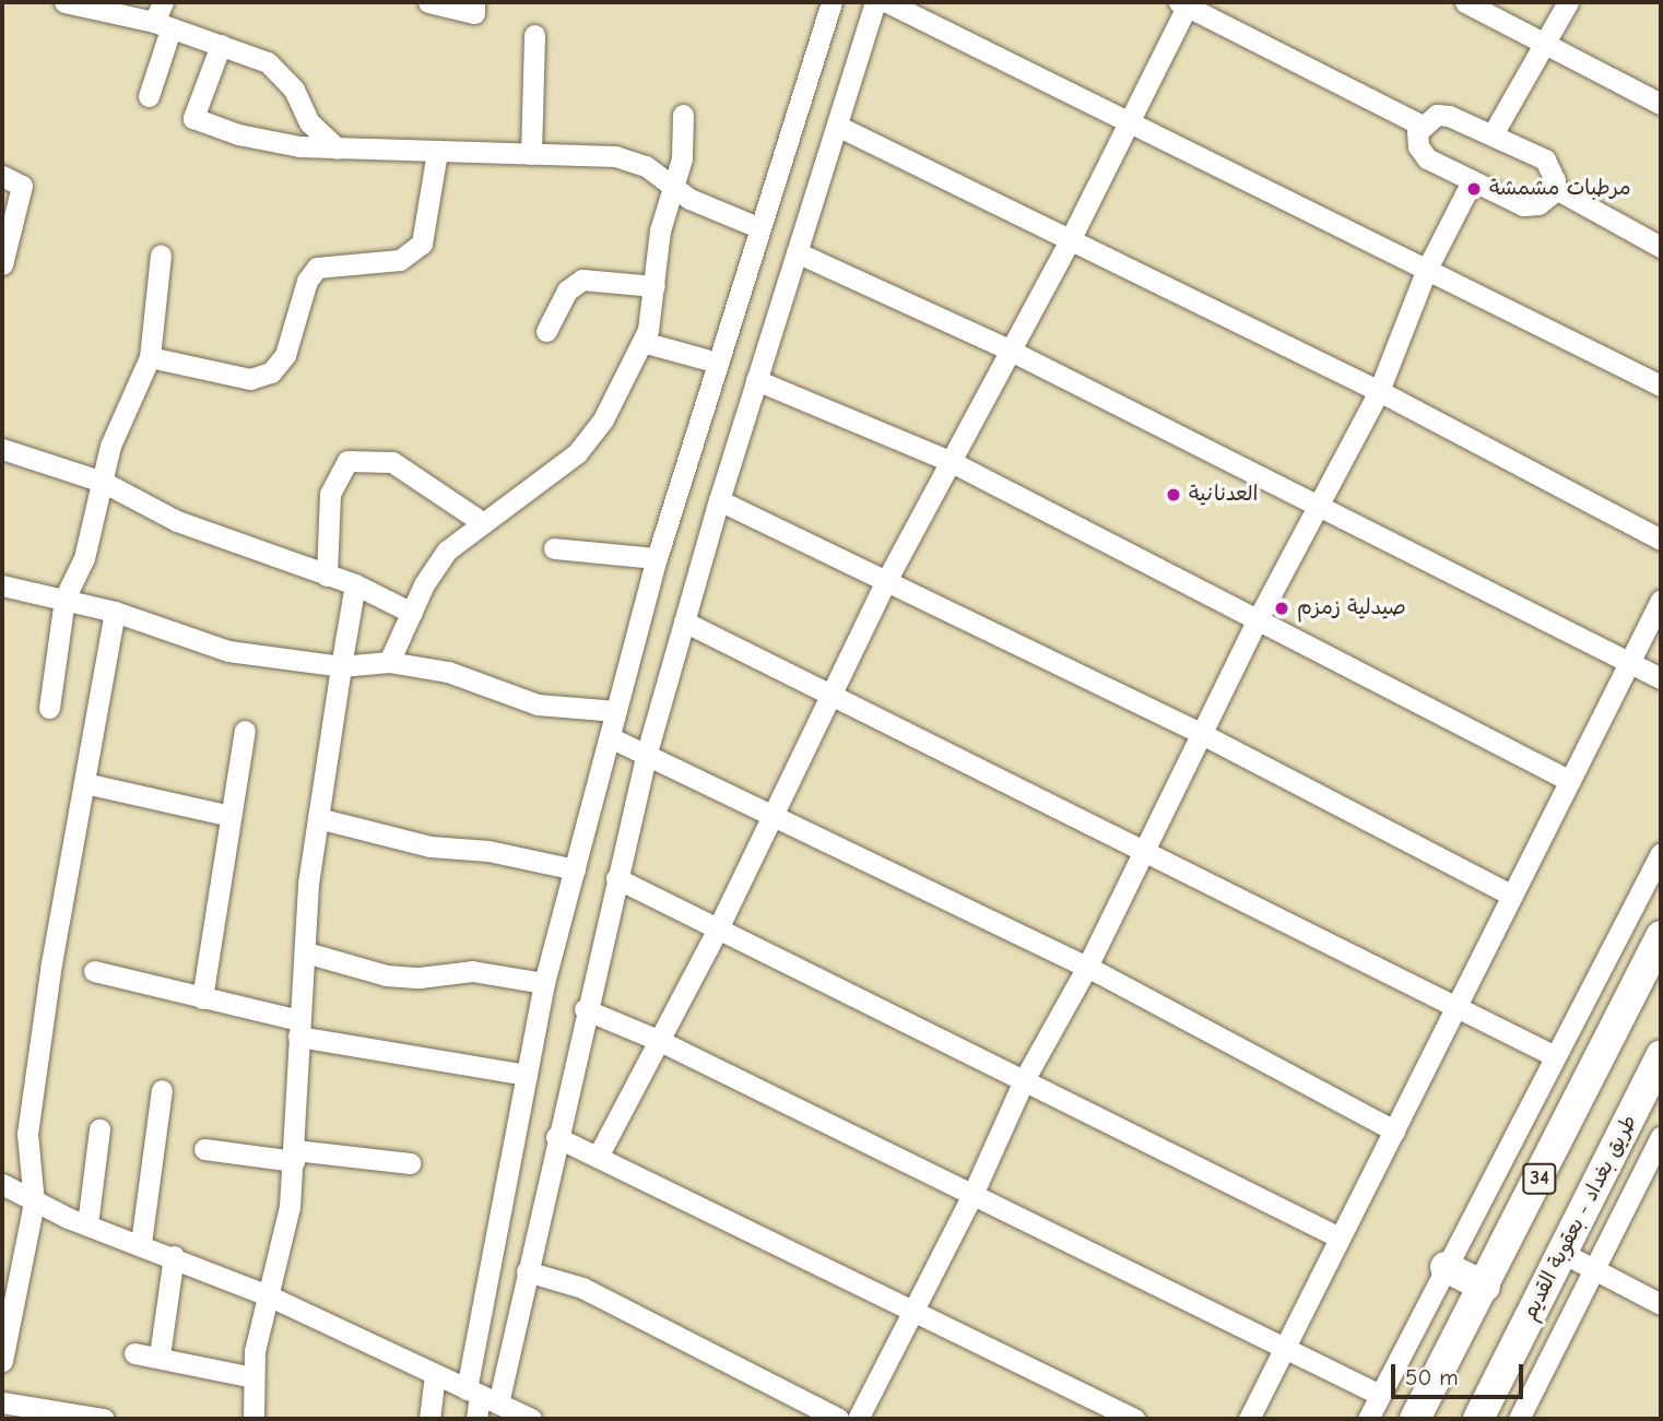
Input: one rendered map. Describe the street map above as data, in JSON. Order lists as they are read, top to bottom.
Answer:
{
  "streets": {
    "highway": ["34", "طريق بغداد - بعقوبة القديم"]
  },
  "places": ["مرطبات مشمشة", "العدنانية", "صيدلية زمزم"],
  "scale_bar": "50 m"
}
